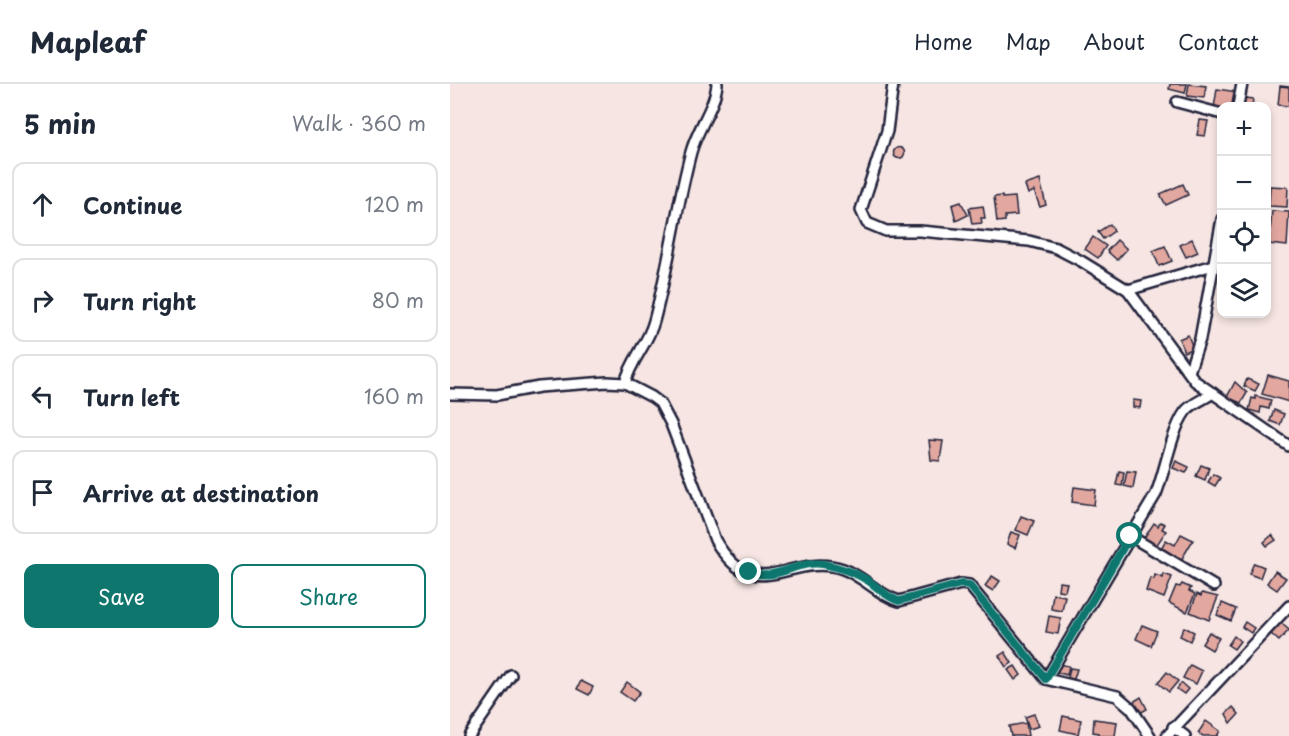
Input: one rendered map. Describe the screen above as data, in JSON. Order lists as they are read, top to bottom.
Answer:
{
  "page": {
    "header": "Mapleaf",
    "nav": [
      "Home",
      "Map",
      "About",
      "Contact"
    ],
    "heading": ["5 min", "Walk · 360 m"],
    "map_buttons": ["+", "−"],
    "list": [
      ["Continue", "120 m"],
      ["Turn right", "80 m"],
      ["Turn left", "160 m"],
      "Arrive at destination"
    ],
    "buttons": ["Save", "Share"]
  }
}
